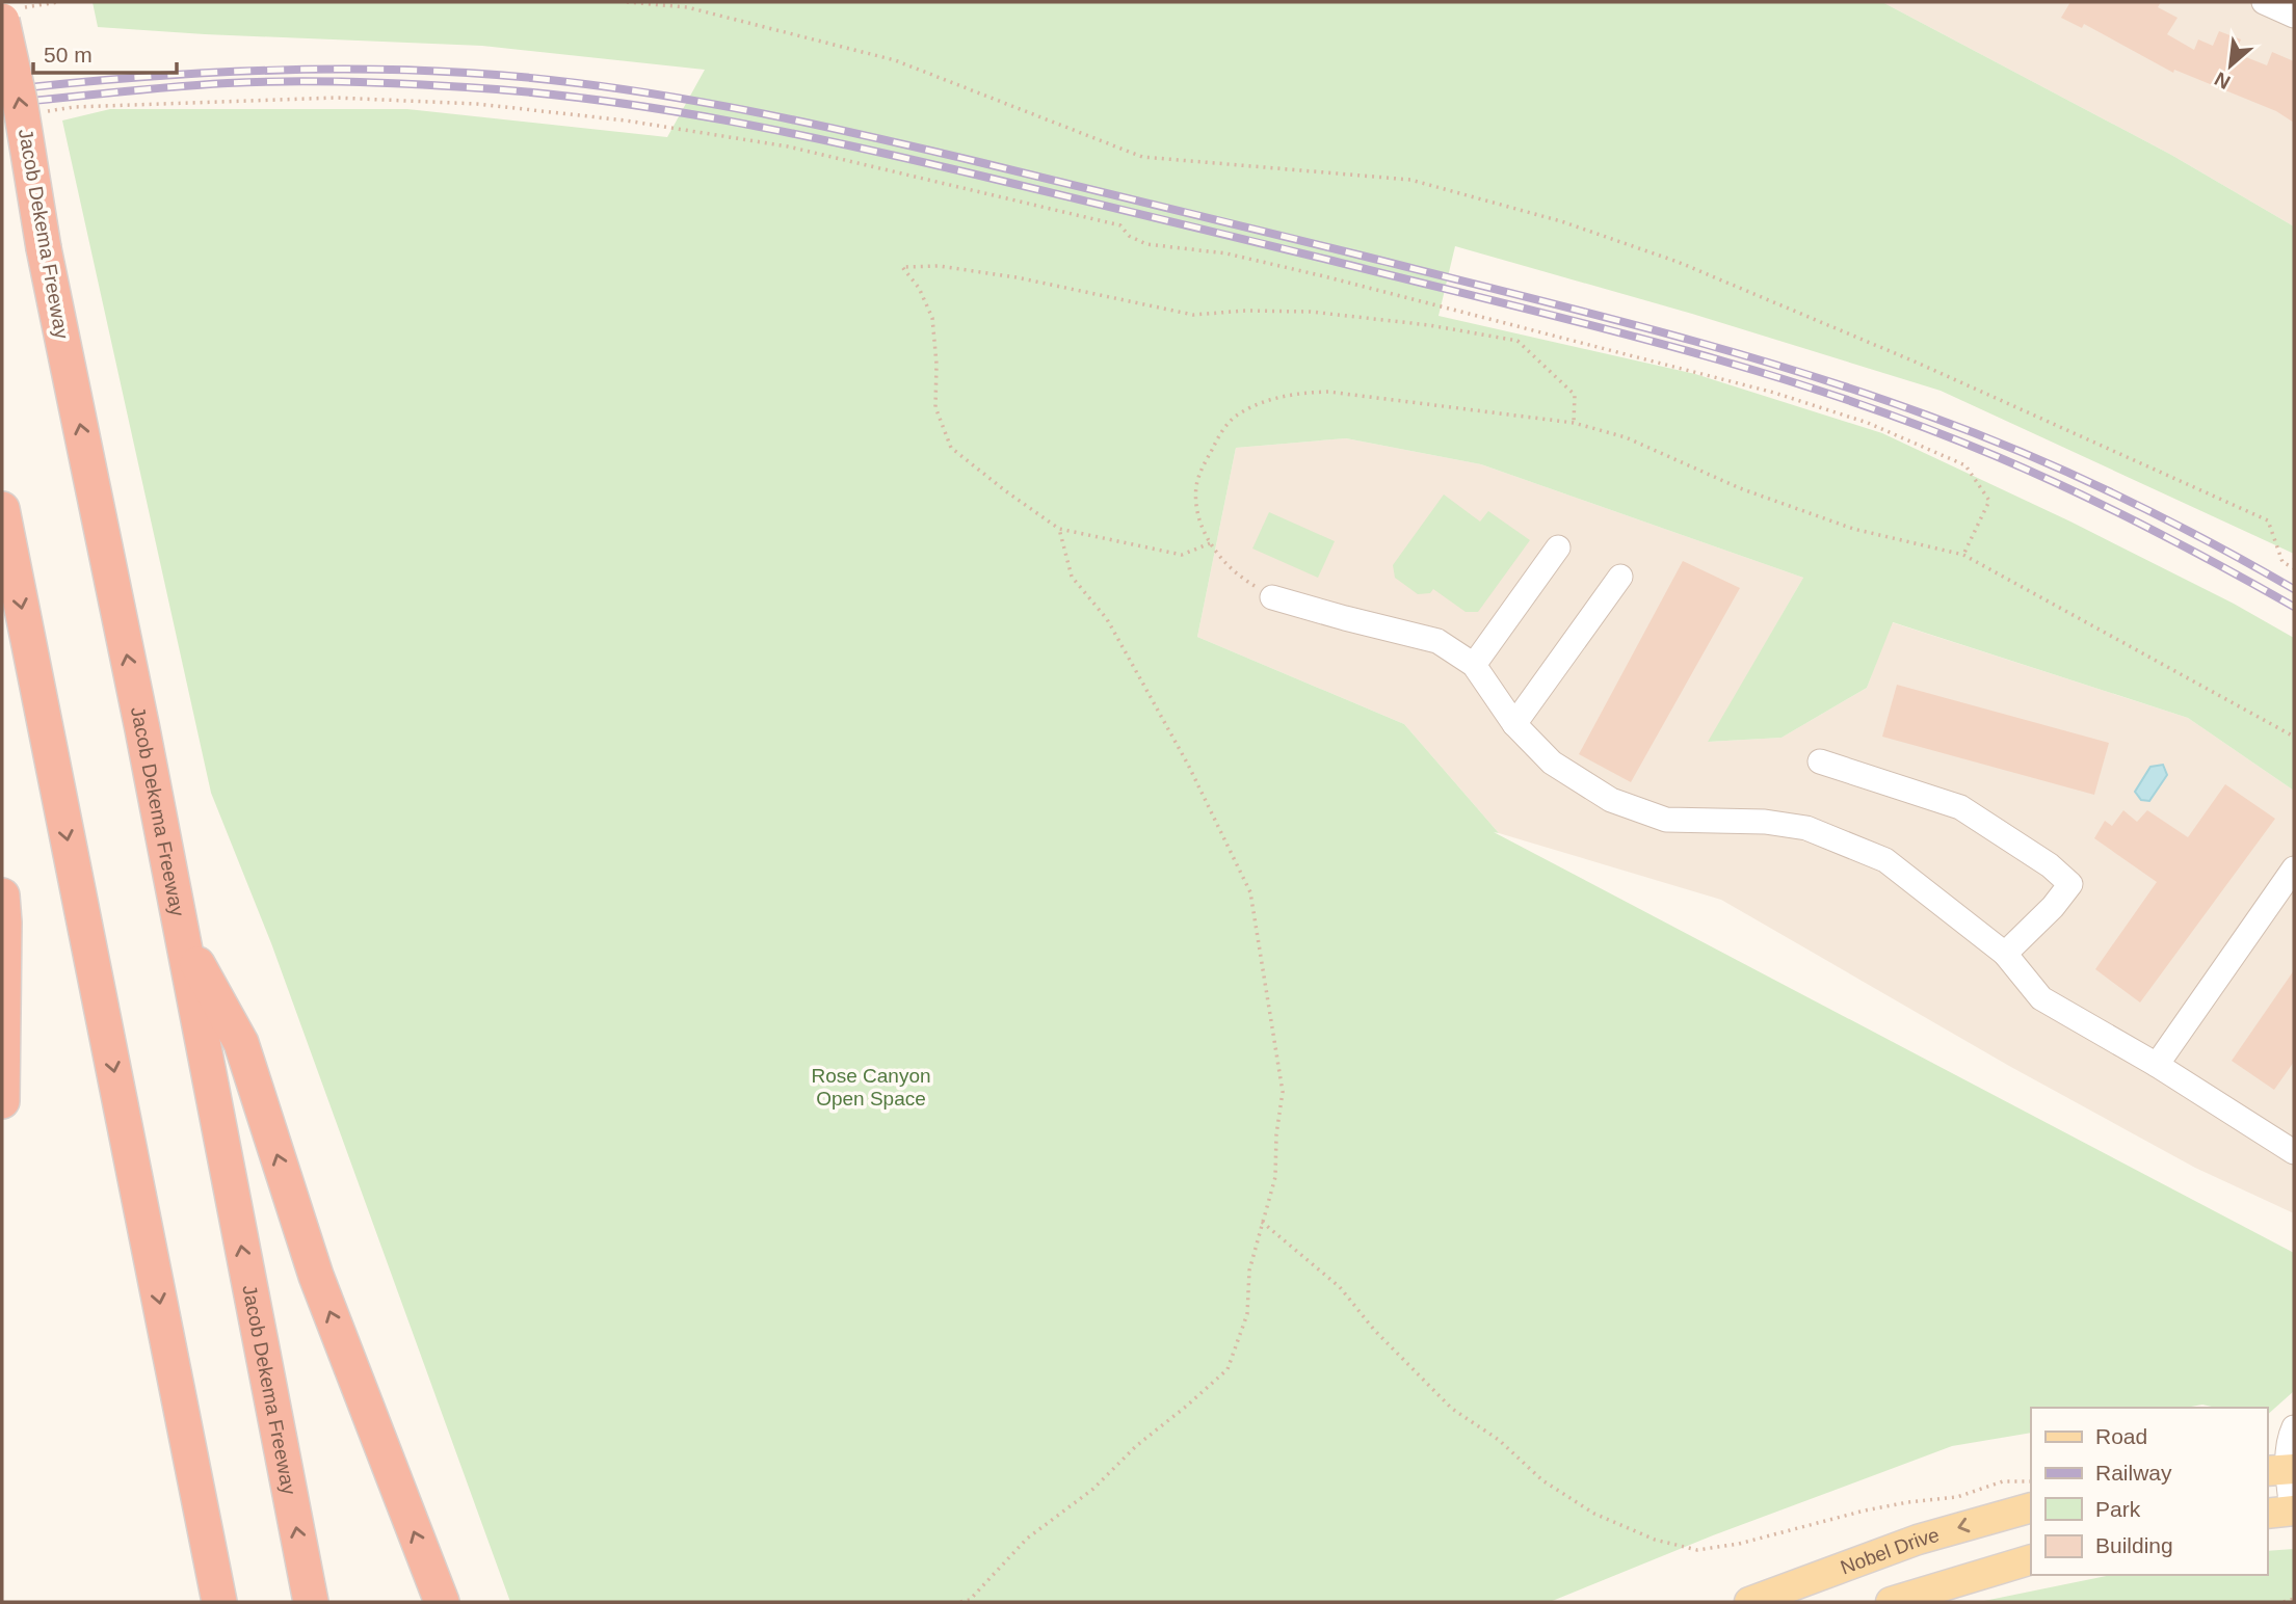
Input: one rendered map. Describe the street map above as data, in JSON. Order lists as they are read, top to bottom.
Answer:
{
  "streets": {
    "highway": ["Jacob Dekema Freeway"],
    "main road": ["Nobel Drive"]
  },
  "parks": ["Rose Canyon Open Space"],
  "legend": [
    "Road",
    "Railway",
    "Park",
    "Building"
  ],
  "scale_bar": "50 m",
  "north": "bottom left"
}
